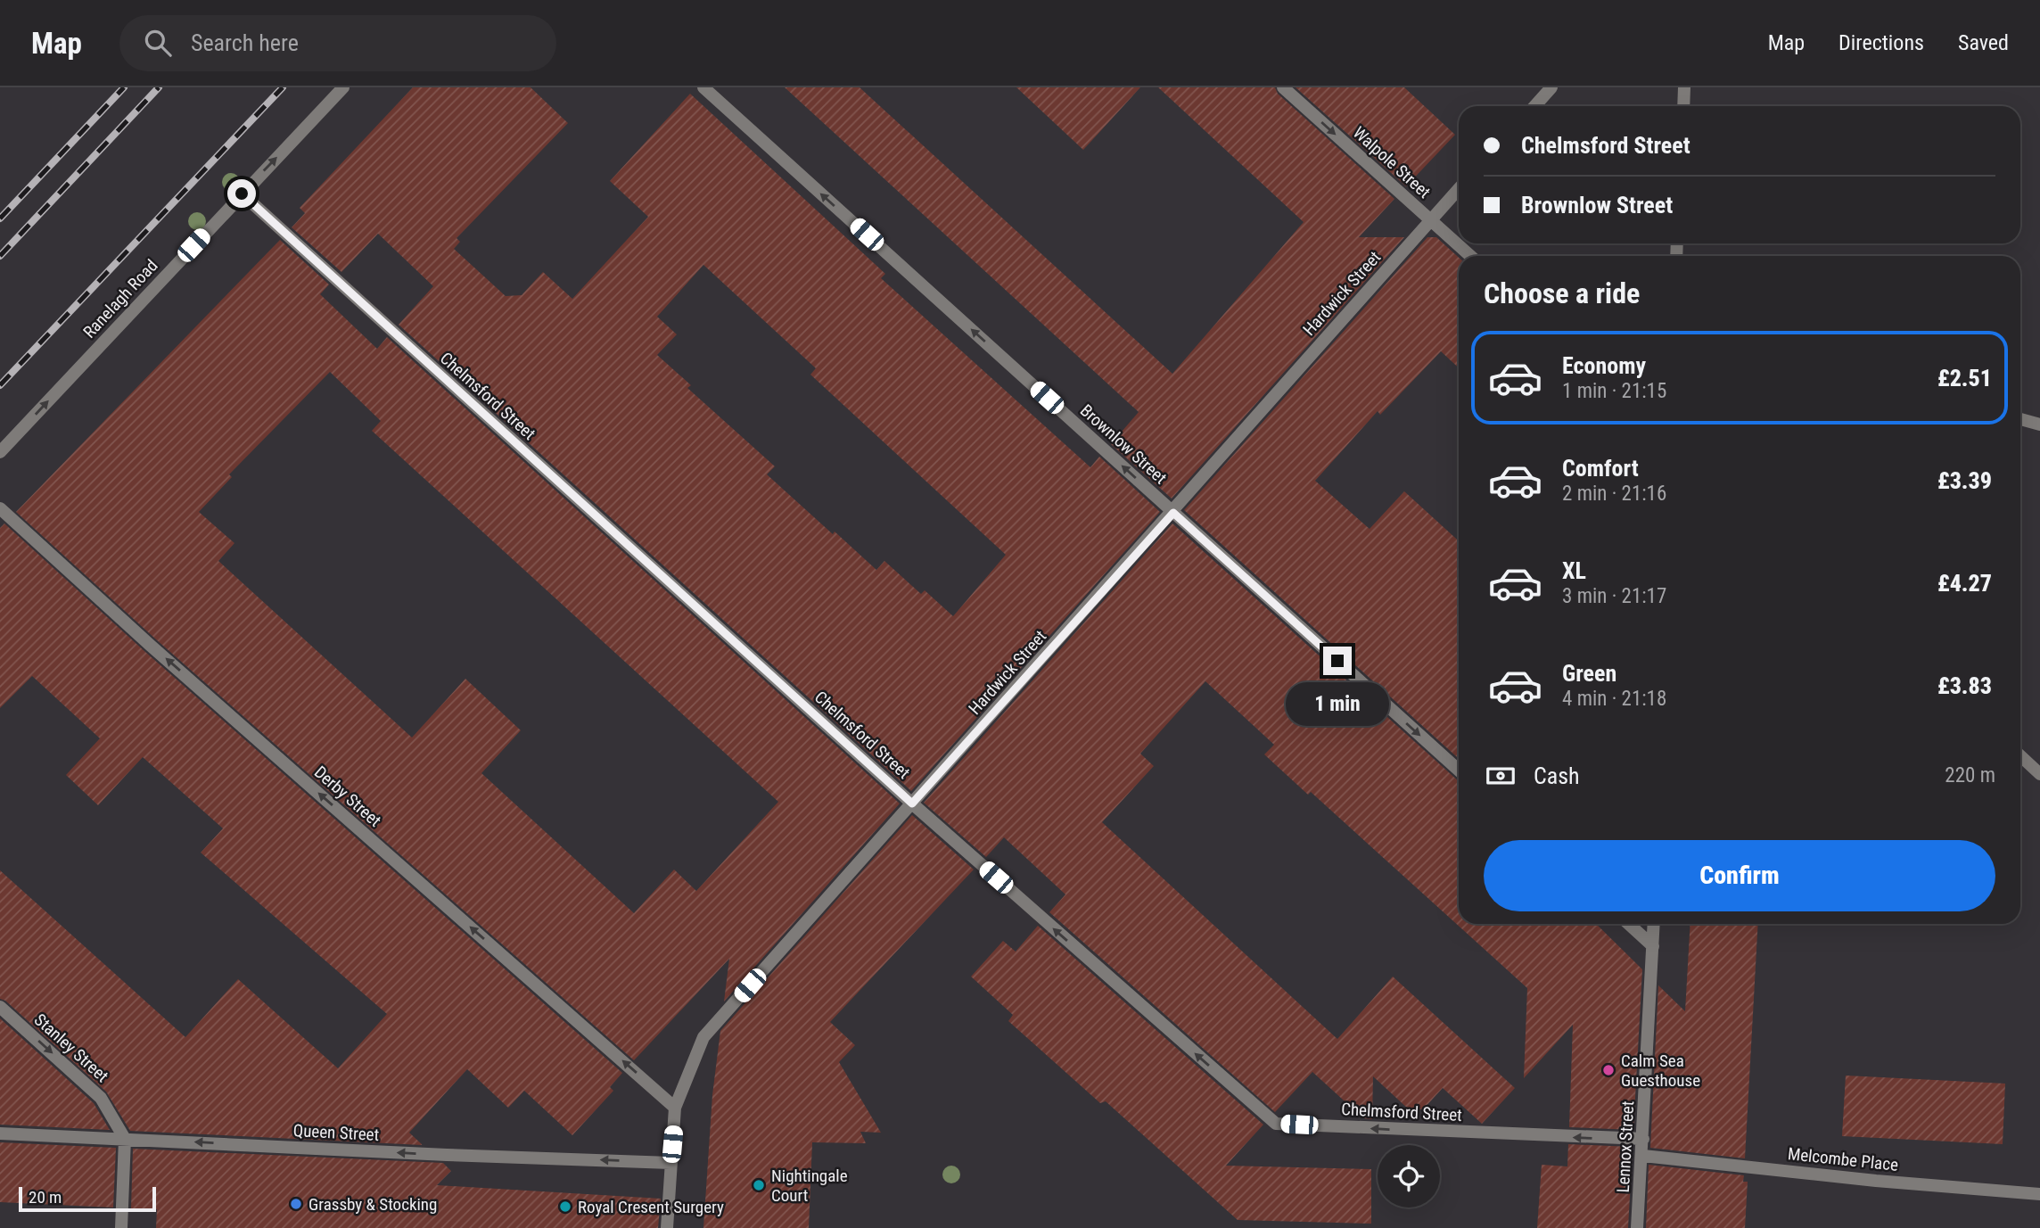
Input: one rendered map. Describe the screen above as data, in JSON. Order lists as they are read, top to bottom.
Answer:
{
  "streets": {
    "street": [
      "Walpole Street",
      "Hardwick Street",
      "Ranelagh Road",
      "Chelmsford Street",
      "Brownlow Street",
      "Derby Street",
      "Stanley Street",
      "Queen Street",
      "Lennox Street",
      "Melcombe Place"
    ]
  },
  "crossings": [
    ["Walpole Street", "Hardwick Street"],
    ["Hardwick Street", "Chelmsford Street"],
    ["Hardwick Street", "Brownlow Street"],
    ["Hardwick Street", "Derby Street"],
    ["Hardwick Street", "Queen Street"],
    ["Ranelagh Road", "Chelmsford Street"],
    ["Chelmsford Street", "Lennox Street"],
    ["Stanley Street", "Queen Street"],
    ["Lennox Street", "Melcombe Place"]
  ],
  "one_way": [
    "Walpole Street",
    "Ranelagh Road",
    "Chelmsford Street",
    "Derby Street",
    "Stanley Street",
    "Queen Street"
  ],
  "places": [
    "Calm Sea Guesthouse",
    "Nightingale Court",
    "Grassby & Stocking",
    "Royal Cresent Surgery"
  ],
  "scale_bar": "20 m",
  "page": {
    "header": "Map",
    "search": "Search here",
    "nav": ["Map", "Directions", "Saved"],
    "banner": ["Chelmsford Street", "Brownlow Street"],
    "heading": "Choose a ride",
    "list": [
      {
        "name": "Economy",
        "note": "1 min · 21:15",
        "value": "£2.51"
      },
      {
        "name": "Comfort",
        "note": "2 min · 21:16",
        "value": "£3.39"
      },
      {
        "name": "XL",
        "note": "3 min · 21:17",
        "value": "£4.27"
      },
      {
        "name": "Green",
        "note": "4 min · 21:18",
        "value": "£3.83"
      }
    ],
    "bubble": "1 min",
    "pay": ["Cash", "220 m"],
    "buttons": "Confirm",
    "scale": "20 m"
  }
}
